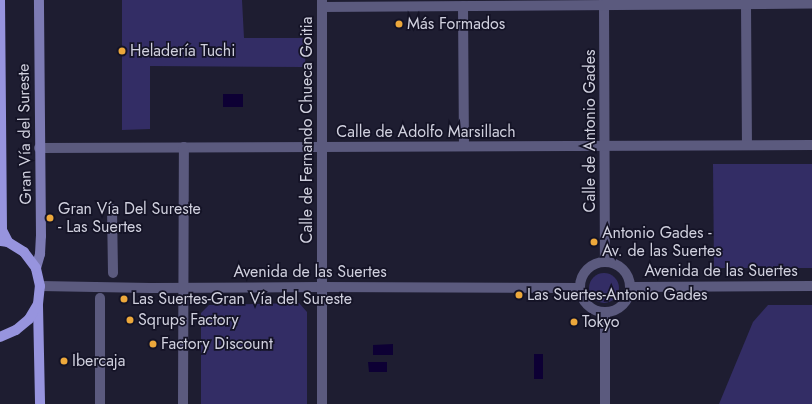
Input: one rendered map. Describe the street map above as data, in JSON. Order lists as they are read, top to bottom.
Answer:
{
  "streets": {
    "main road": ["Gran Vía del Sureste"],
    "street": [
      "Calle de Fernando Chueca Goitia",
      "Calle de Antonio Gades",
      "Calle de Adolfo Marsillach",
      "Avenida de las Suertes"
    ]
  },
  "crossings": [
    ["Calle de Fernando Chueca Goitia", "Calle de Adolfo Marsillach"],
    ["Calle de Fernando Chueca Goitia", "Avenida de las Suertes"],
    ["Calle de Antonio Gades", "Calle de Adolfo Marsillach"],
    ["Calle de Antonio Gades", "Avenida de las Suertes"],
    ["Calle de Adolfo Marsillach", "Gran Vía del Sureste"]
  ],
  "places": [
    "Más Formados",
    "Heladería Tuchi",
    "Gran Vía Del Sureste - Las Suertes",
    "Antonio Gades - Av. de las Suertes",
    "Las Suertes-Antonio Gades",
    "Las Suertes-Gran Vía del Sureste",
    "Sqrups Factory",
    "Tokyo",
    "Factory Discount",
    "Ibercaja"
  ]
}
